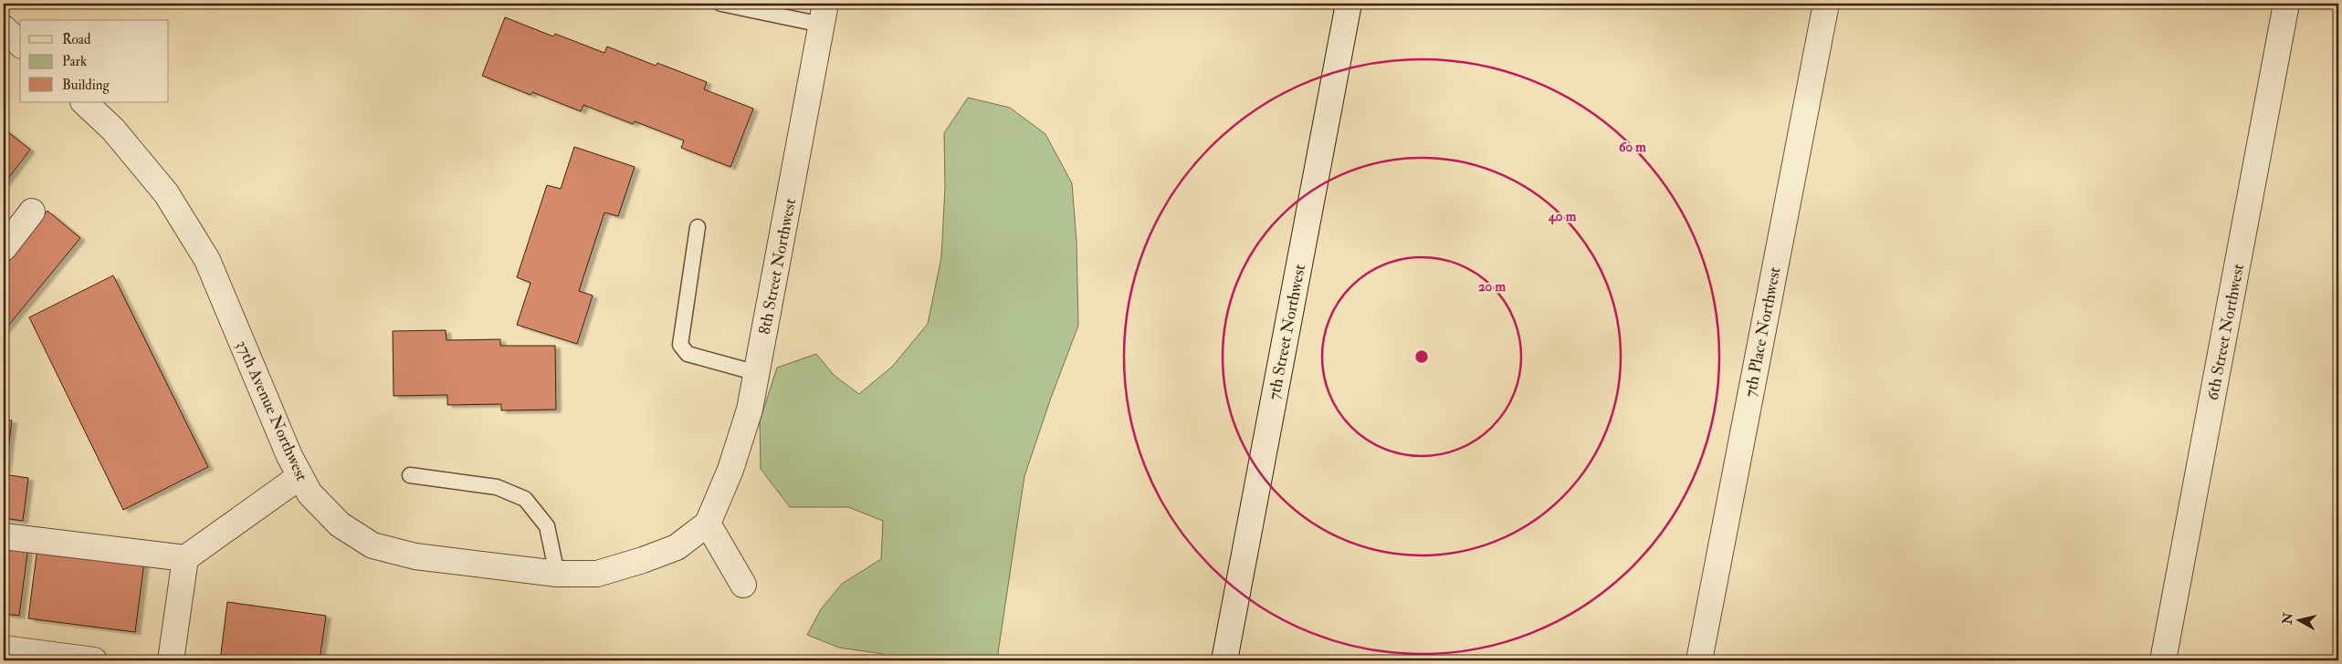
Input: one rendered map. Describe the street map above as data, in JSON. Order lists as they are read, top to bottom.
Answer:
{
  "streets": {
    "street": [
      "8th Street Northwest",
      "7th Street Northwest",
      "7th Place Northwest",
      "6th Street Northwest",
      "37th Avenue Northwest"
    ]
  },
  "crossings": [
    ["8th Street Northwest", "37th Avenue Northwest"]
  ],
  "legend": ["Road", "Park", "Building"],
  "north": "left",
  "rings": ["60 m", "40 m", "20 m"]
}
